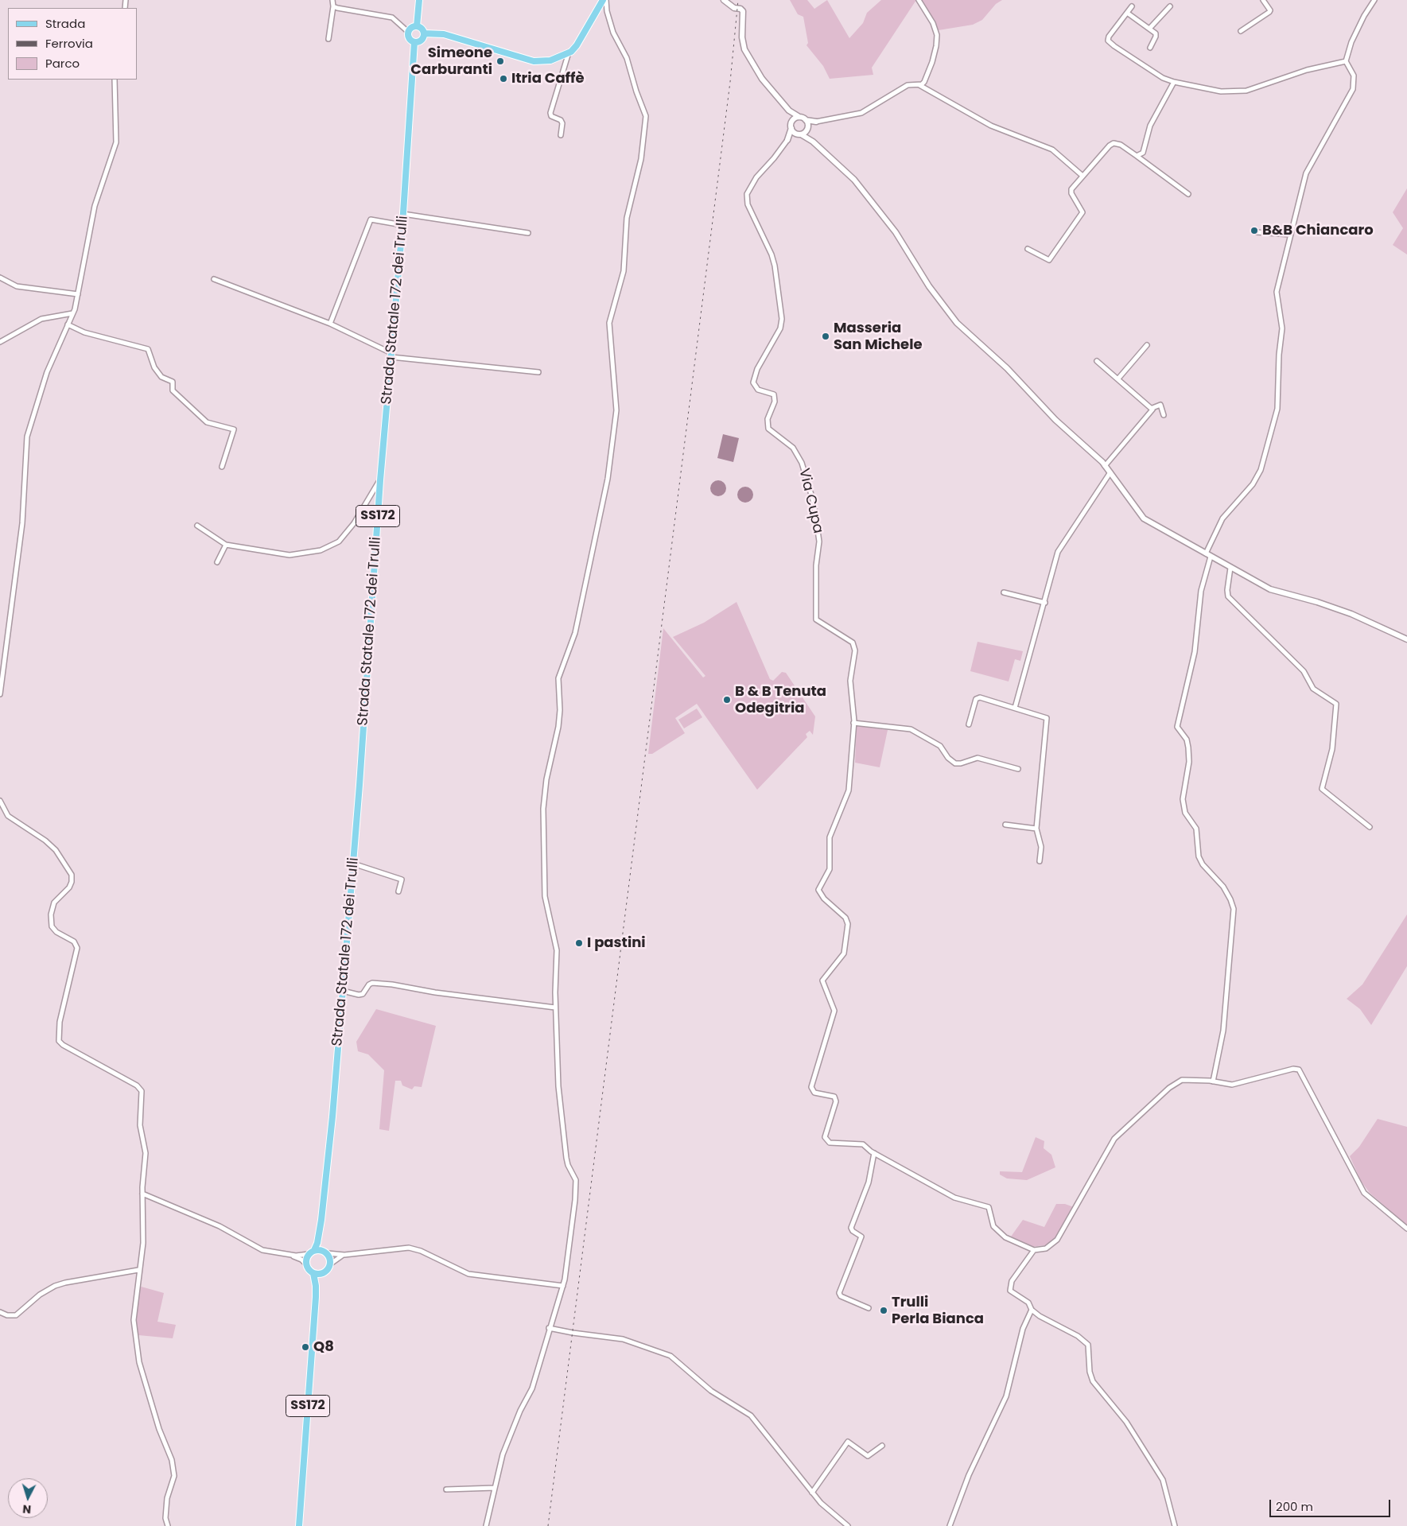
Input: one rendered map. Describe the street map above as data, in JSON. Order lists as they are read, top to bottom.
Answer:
{
  "streets": {
    "main road": ["Strada Statale 172 dei Trulli", "SS172"],
    "street": ["Via Cupa"]
  },
  "places": [
    "Simeone Carburanti",
    "Itria Caffè",
    "B&B Chiancaro",
    "Masseria San Michele",
    "B & B Tenuta Odegitria",
    "I pastini",
    "Trulli Perla Bianca",
    "Q8"
  ],
  "legend": ["Strada", "Ferrovia", "Parco"],
  "scale_bar": "200 m",
  "north": "bottom"
}
